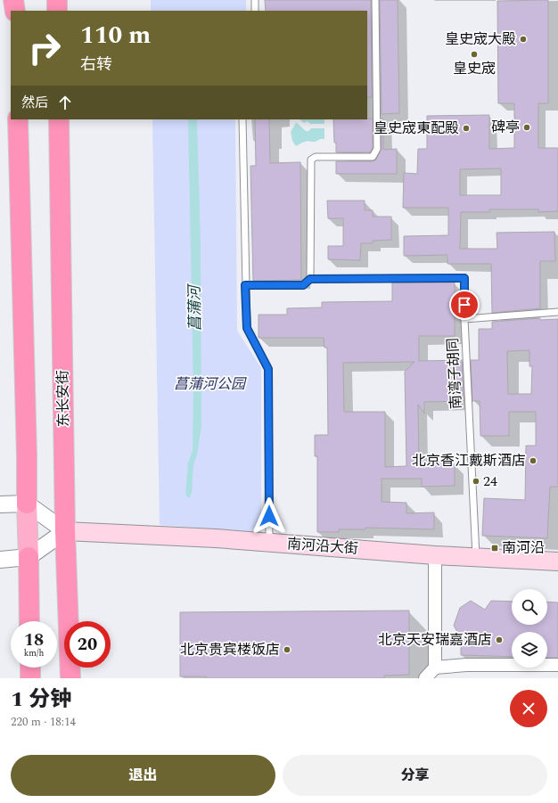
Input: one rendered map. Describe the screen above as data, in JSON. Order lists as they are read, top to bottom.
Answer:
{
  "streets": {
    "highway": ["东长安街"],
    "main road": ["南河沿大街"],
    "lane": ["南湾子胡同"]
  },
  "crossings": [
    ["南湾子胡同", "南河沿大街"],
    ["东长安街", "南河沿大街"]
  ],
  "water": ["菖蒲河"],
  "parks": ["菖蒲河公园"],
  "places": {
    "other": [
      "皇史宬大殿",
      "皇史宬",
      "碑亭",
      "皇史宬東配殿",
      "北京香江戴斯酒店",
      "24",
      "北京天安瑞嘉酒店",
      "北京贵宾楼饭店"
    ],
    "transit": ["南河沿"]
  },
  "page": {
    "turn": ["110 m", "右转"],
    "then": "然后",
    "speed": "18 km/h",
    "limit": "20",
    "heading": ["1 分钟", "220 m · 18:14"],
    "buttons": ["退出", "分享"]
  }
}
